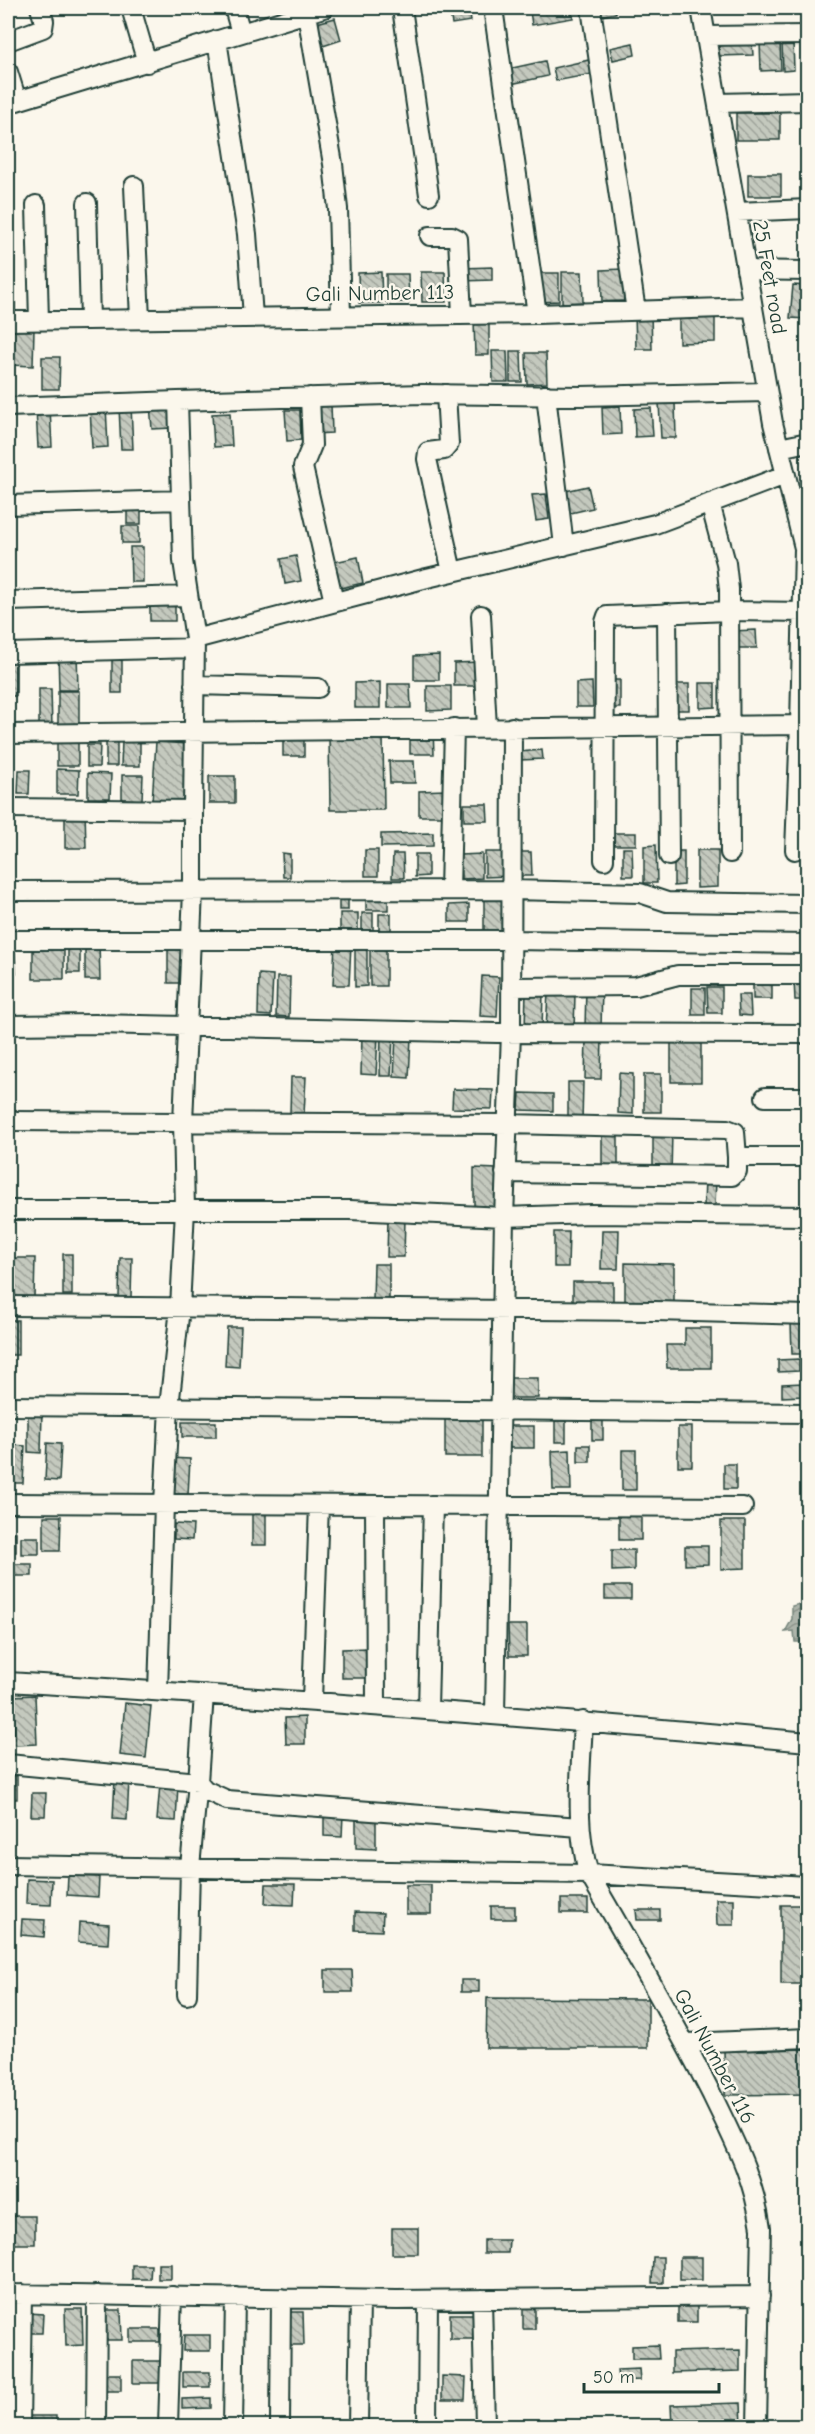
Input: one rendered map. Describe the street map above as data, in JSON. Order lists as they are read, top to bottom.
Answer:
{
  "streets": {
    "street": ["25 Feet road", "Gali Number 113", "Gali Number 116"]
  },
  "crossings": [
    ["25 Feet road", "Gali Number 113"]
  ],
  "scale_bar": "50 m"
}
